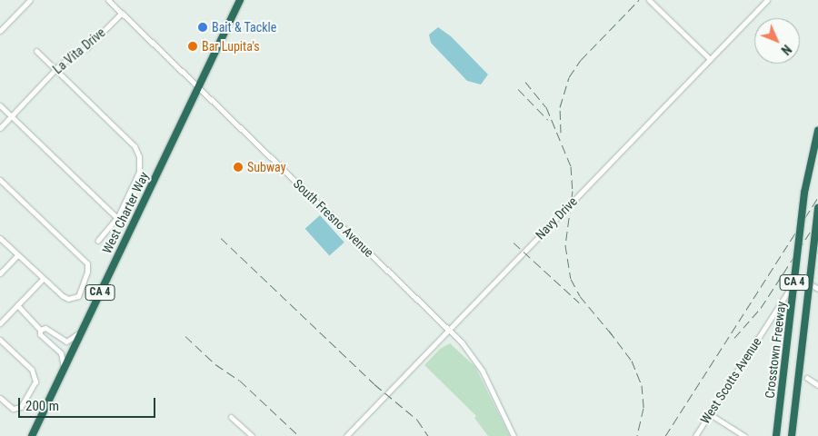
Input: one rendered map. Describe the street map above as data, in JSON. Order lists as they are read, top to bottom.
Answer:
{
  "streets": {
    "highway": ["West Charter Way", "CA 4", "Crosstown Freeway"],
    "street": [
      "La Vita Drive",
      "South Fresno Avenue",
      "Navy Drive",
      "West Scotts Avenue"
    ]
  },
  "crossings": [
    ["La Vita Drive", "South Fresno Avenue"],
    ["West Charter Way", "South Fresno Avenue"],
    ["South Fresno Avenue", "Navy Drive"]
  ],
  "places": ["Bait & Tackle", "Bar Lupita's", "Subway"],
  "scale_bar": "200 m",
  "north": "bottom right"
}
